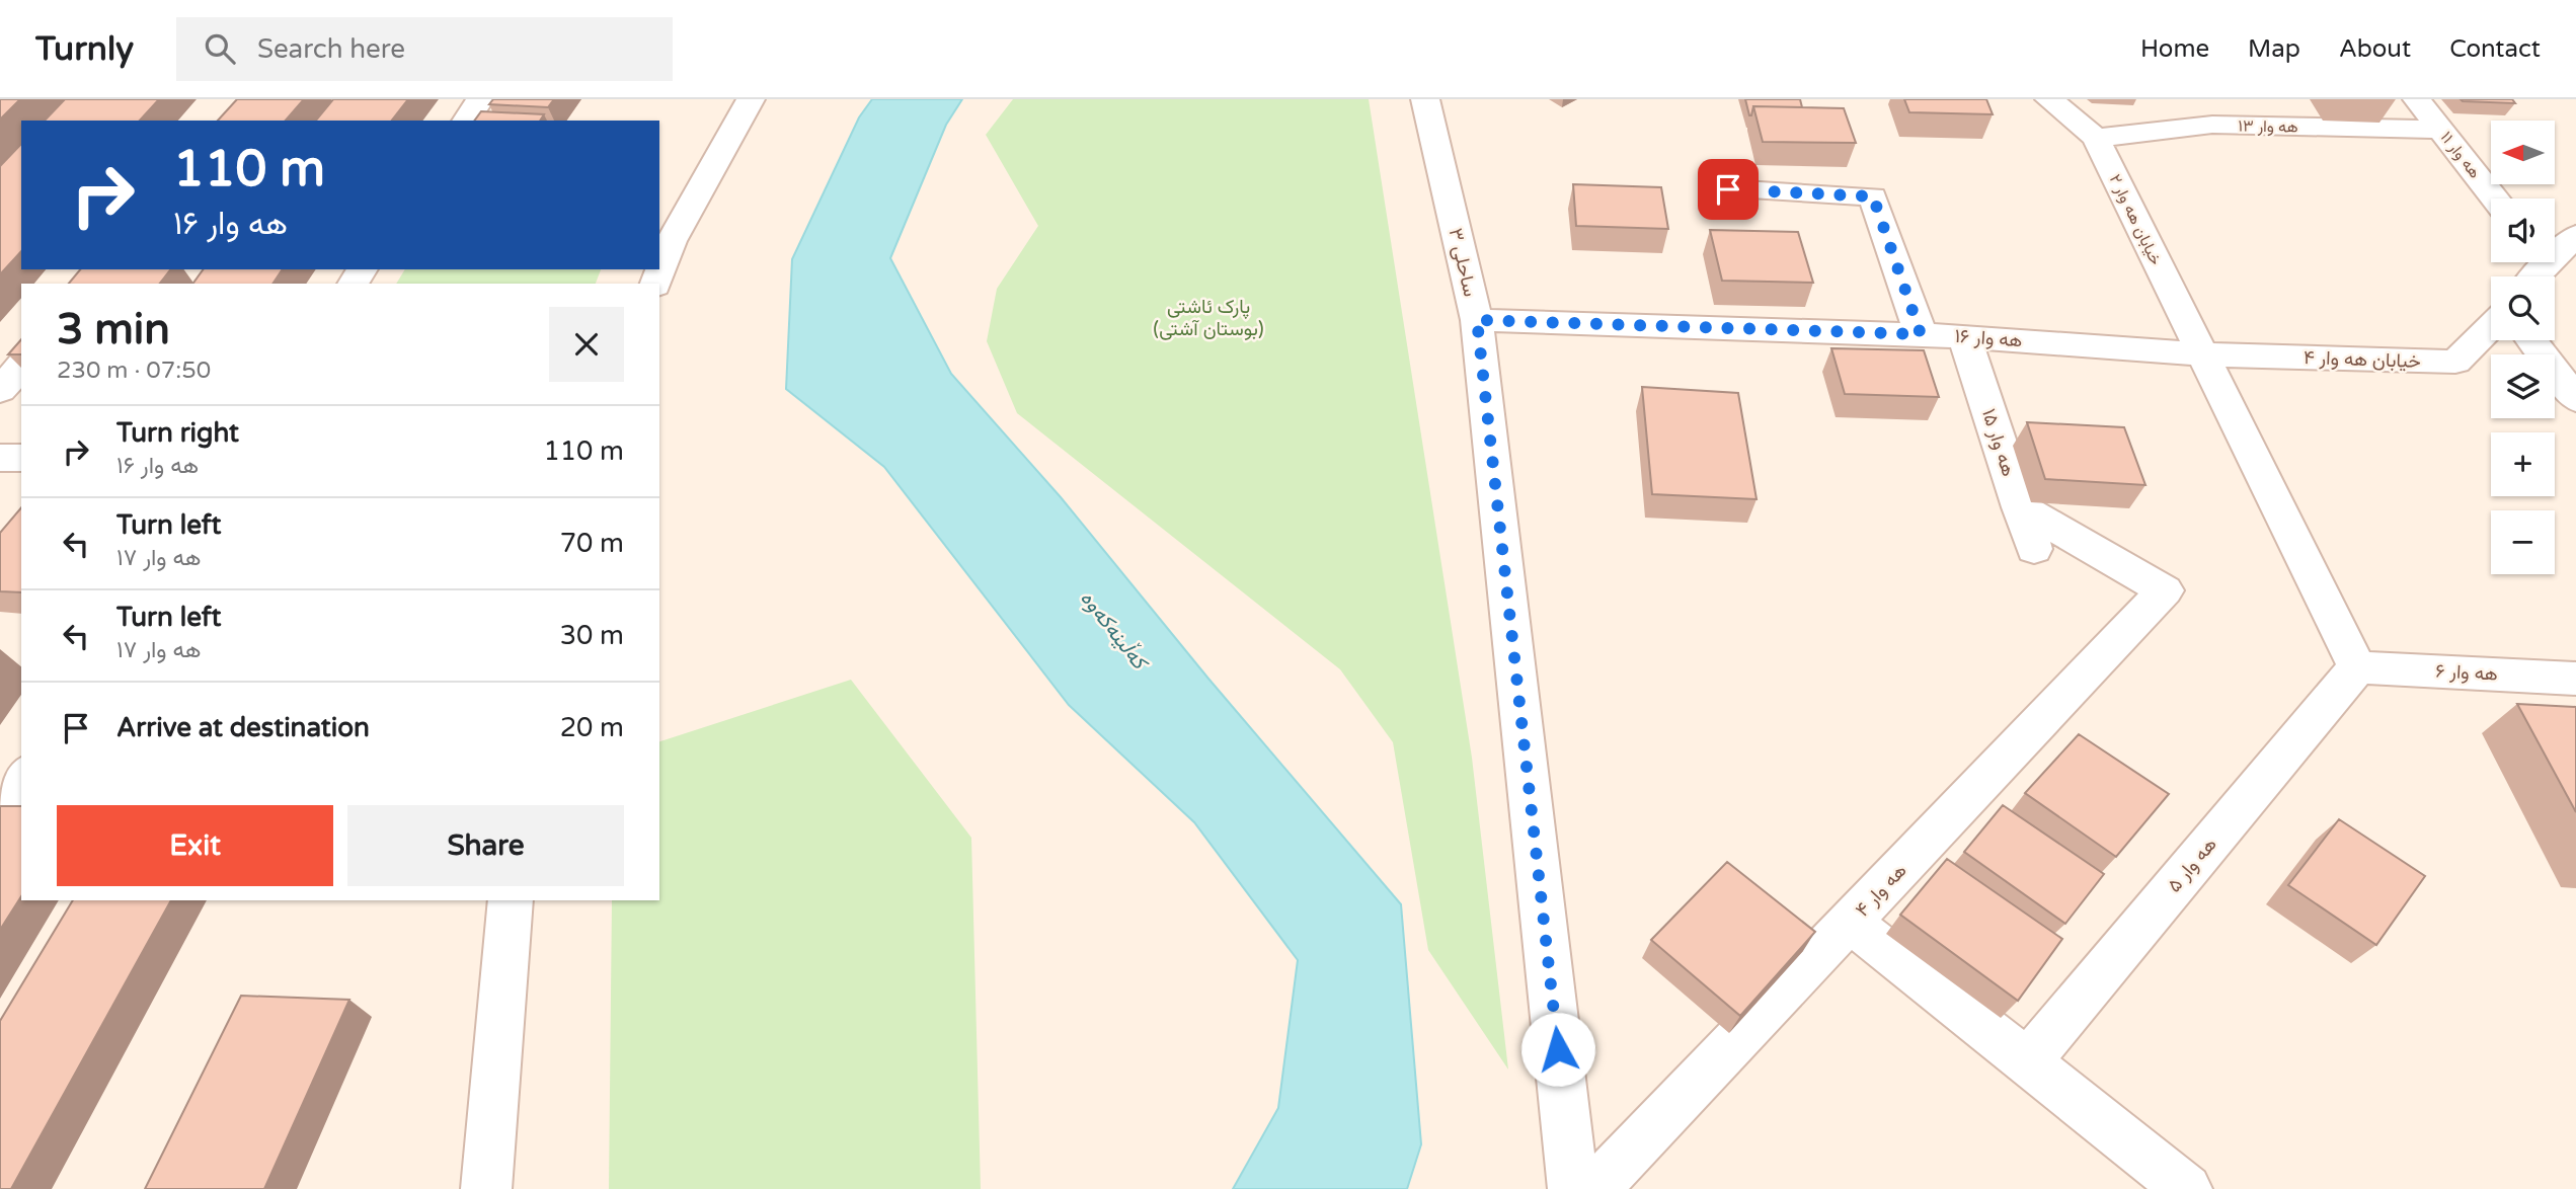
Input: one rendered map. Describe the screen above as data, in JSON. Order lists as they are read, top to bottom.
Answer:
{
  "streets": {
    "street": [
      "هه وار ۱۳",
      "هه وار ۱۱",
      "خیابان هه وار ۲",
      "ساحلی ۳",
      "هه وار ۱۶",
      "خیابان هه وار ۴",
      "هه وار ۱۵",
      "هه وار ۶",
      "هه وار ۵",
      "هه وار ۴"
    ]
  },
  "crossings": [
    ["هه وار ۱۳", "هه وار ۱۱"],
    ["هه وار ۱۳", "خیابان هه وار ۲"],
    ["خیابان هه وار ۲", "هه وار ۱۶"],
    ["خیابان هه وار ۲", "خیابان هه وار ۴"],
    ["خیابان هه وار ۲", "هه وار ۶"],
    ["خیابان هه وار ۲", "هه وار ۵"],
    ["ساحلی ۳", "هه وار ۱۶"],
    ["هه وار ۱۶", "خیابان هه وار ۴"],
    ["هه وار ۱۶", "هه وار ۱۵"],
    ["هه وار ۱۵", "هه وار ۴"],
    ["هه وار ۶", "هه وار ۵"]
  ],
  "water": ["کەڵینەکەوە"],
  "parks": ["پارک ئاشتی (بوستان آشتی)"],
  "north": "left",
  "page": {
    "header": "Turnly",
    "search": "Search here",
    "nav": [
      "Home",
      "Map",
      "About",
      "Contact"
    ],
    "map_buttons": ["+", "−"],
    "turn": ["110 m", "هه وار ۱۶"],
    "heading": ["3 min", "230 m · 07:50"],
    "list": [
      {
        "name": "Turn right",
        "note": "هه وار ۱۶",
        "value": "110 m"
      },
      {
        "name": "Turn left",
        "note": "هه وار ۱۷",
        "value": "70 m"
      },
      {
        "name": "Turn left",
        "note": "هه وار ۱۷",
        "value": "30 m"
      },
      {
        "name": "Arrive at destination",
        "value": "20 m"
      }
    ],
    "buttons": ["Exit", "Share"]
  }
}
